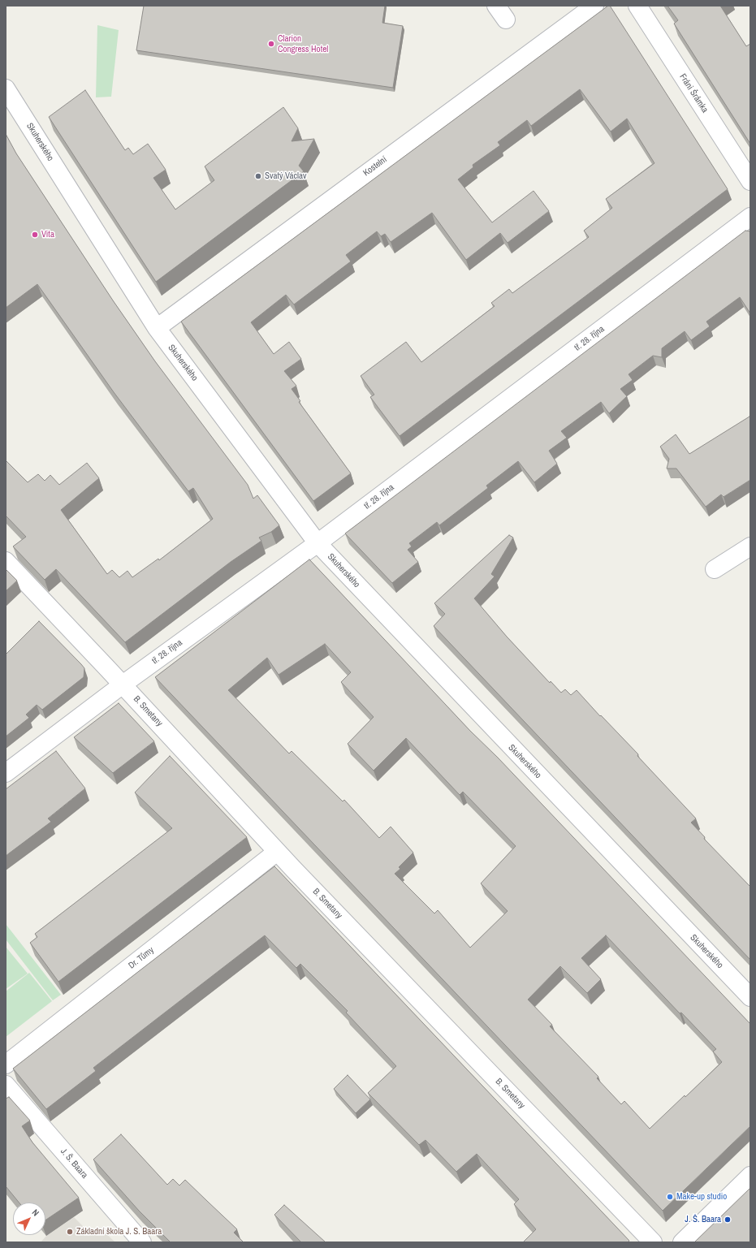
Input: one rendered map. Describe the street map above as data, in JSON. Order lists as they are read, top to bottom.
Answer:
{
  "streets": {
    "street": [
      "Fráni Šrámka",
      "Skuherského",
      "Kostelní",
      "tř. 28. října",
      "B. Smetany",
      "Dr. Tůmy",
      "J. Š. Baara"
    ]
  },
  "crossings": [
    ["Skuherského", "Kostelní"],
    ["Skuherského", "tř. 28. října"],
    ["tř. 28. října", "B. Smetany"],
    ["B. Smetany", "Dr. Tůmy"]
  ],
  "places": [
    "Clarion Congress Hotel",
    "Svatý Václav",
    "Vita",
    "Make-up studio",
    "J. Š. Baara",
    "Základní škola J. S. Baara"
  ],
  "north": "top right"
}
